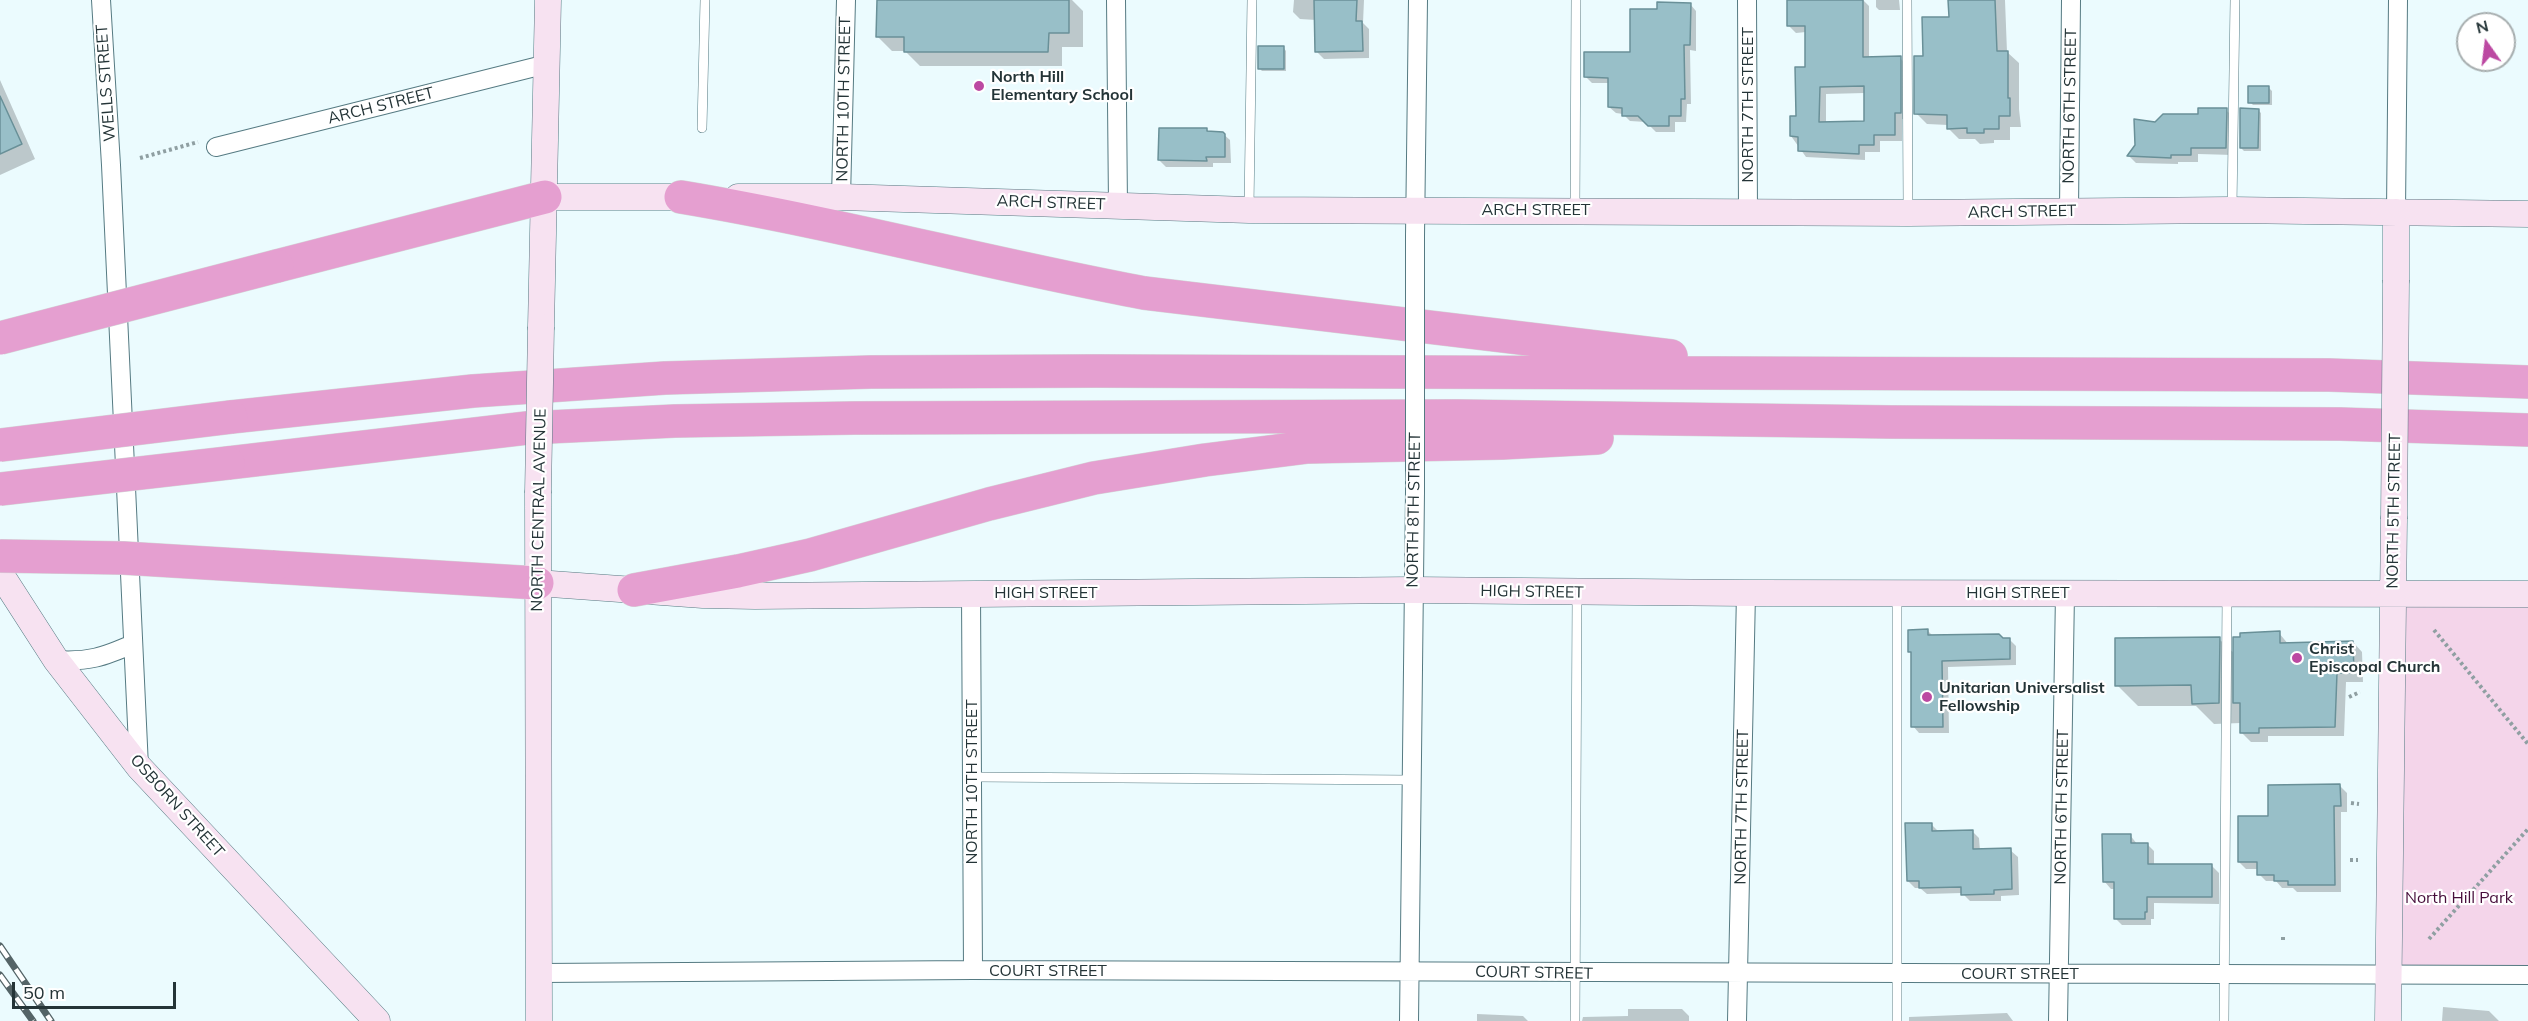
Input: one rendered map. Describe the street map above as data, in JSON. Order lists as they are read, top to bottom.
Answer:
{
  "streets": {
    "street": [
      "WELLS STREET",
      "NORTH 10TH STREET",
      "NORTH 7TH STREET",
      "ARCH STREET",
      "NORTH 6TH STREET",
      "NORTH CENTRAL AVENUE",
      "NORTH 8TH STREET",
      "NORTH 5TH STREET",
      "HIGH STREET",
      "OSBORN STREET",
      "COURT STREET"
    ]
  },
  "crossings": [
    ["WELLS STREET", "OSBORN STREET"],
    ["NORTH 10TH STREET", "ARCH STREET"],
    ["NORTH 10TH STREET", "HIGH STREET"],
    ["NORTH 10TH STREET", "COURT STREET"],
    ["NORTH 7TH STREET", "ARCH STREET"],
    ["NORTH 7TH STREET", "HIGH STREET"],
    ["NORTH 7TH STREET", "COURT STREET"],
    ["ARCH STREET", "NORTH 6TH STREET"],
    ["ARCH STREET", "NORTH CENTRAL AVENUE"],
    ["ARCH STREET", "NORTH 8TH STREET"],
    ["ARCH STREET", "NORTH 5TH STREET"],
    ["NORTH 6TH STREET", "HIGH STREET"],
    ["NORTH 6TH STREET", "COURT STREET"],
    ["NORTH CENTRAL AVENUE", "HIGH STREET"],
    ["NORTH CENTRAL AVENUE", "COURT STREET"],
    ["NORTH 8TH STREET", "HIGH STREET"],
    ["NORTH 8TH STREET", "COURT STREET"],
    ["NORTH 5TH STREET", "HIGH STREET"],
    ["NORTH 5TH STREET", "COURT STREET"]
  ],
  "parks": ["North Hill Park"],
  "places": ["North Hill Elementary School", "Christ Episcopal Church", "Unitarian Universalist Fellowship"],
  "scale_bar": "50 m",
  "north": "top"
}
